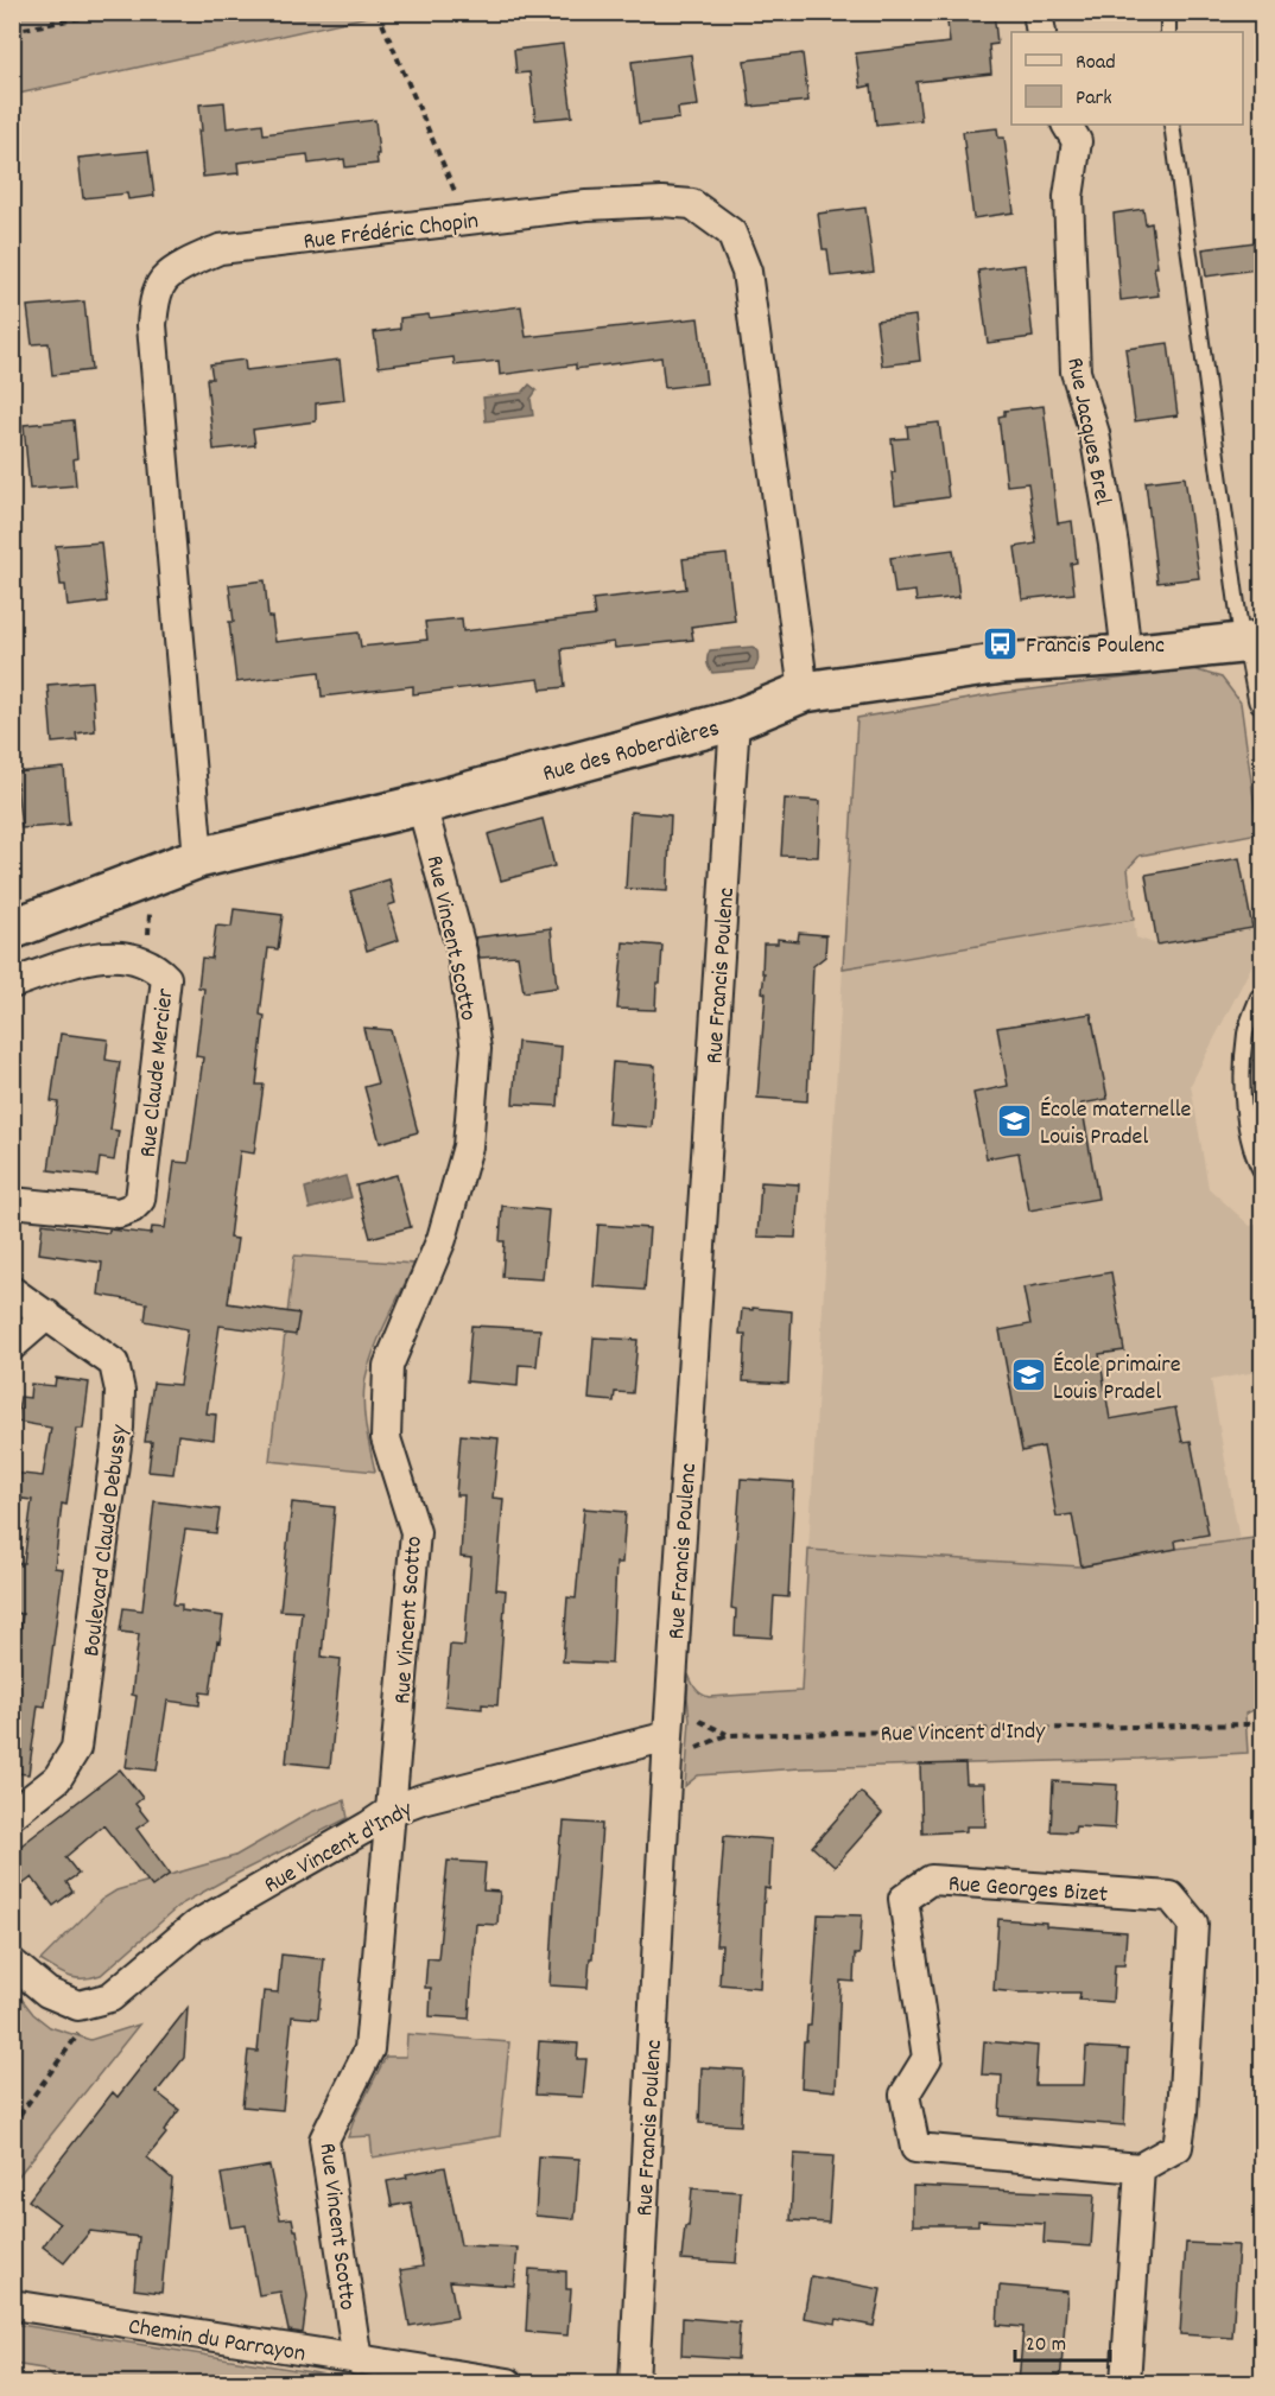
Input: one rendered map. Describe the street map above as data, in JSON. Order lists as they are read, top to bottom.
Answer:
{
  "streets": {
    "street": [
      "Rue Frédéric Chopin",
      "Rue Jacques Brel",
      "Rue des Roberdières",
      "Rue Vincent Scotto",
      "Rue Francis Poulenc",
      "Rue Claude Mercier",
      "Boulevard Claude Debussy",
      "Rue Vincent d'Indy",
      "Rue Georges Bizet",
      "Chemin du Parrayon"
    ]
  },
  "crossings": [
    ["Rue Frédéric Chopin", "Rue des Roberdières"],
    ["Rue Jacques Brel", "Rue des Roberdières"],
    ["Rue des Roberdières", "Rue Vincent Scotto"],
    ["Rue des Roberdières", "Rue Francis Poulenc"],
    ["Rue Vincent Scotto", "Rue Vincent d'Indy"],
    ["Rue Vincent Scotto", "Chemin du Parrayon"],
    ["Rue Francis Poulenc", "Rue Vincent d'Indy"]
  ],
  "places": {
    "bus stop": ["Francis Poulenc"],
    "school or university": ["École maternelle Louis Pradel", "École primaire Louis Pradel"]
  },
  "legend": ["Road", "Park"],
  "scale_bar": "20 m"
}
